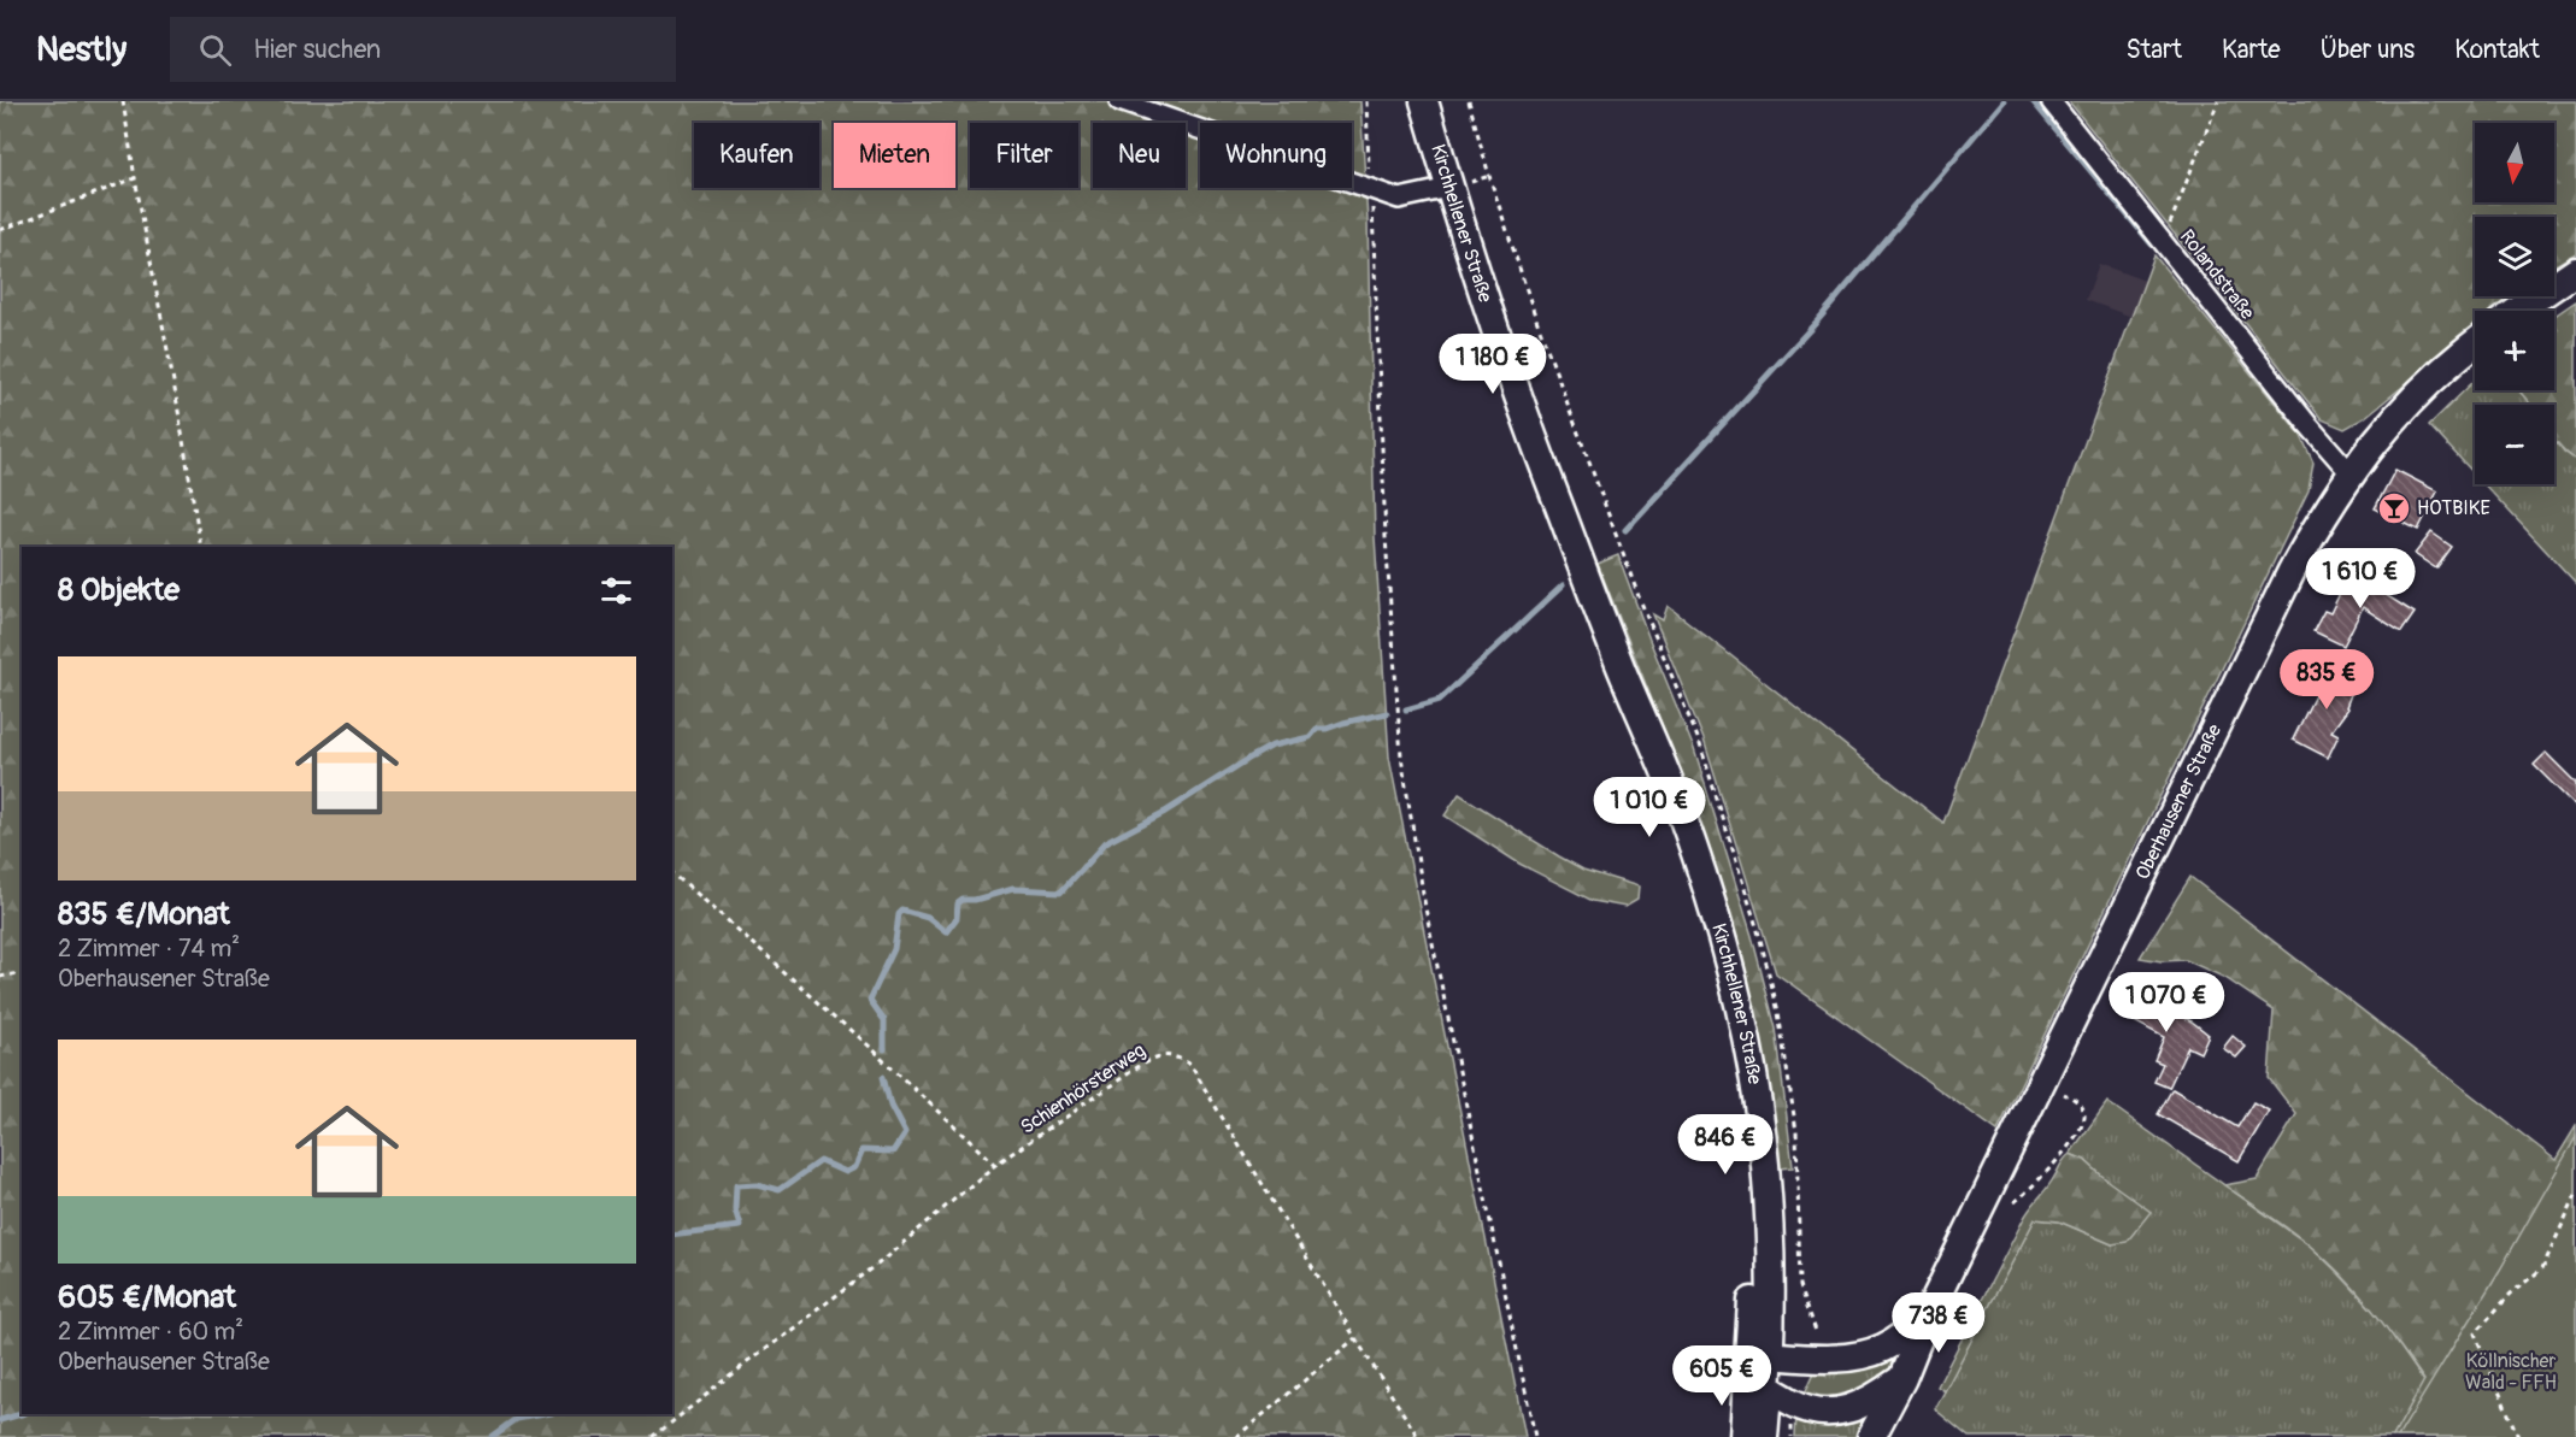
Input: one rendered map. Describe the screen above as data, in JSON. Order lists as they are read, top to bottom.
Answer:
{
  "streets": {
    "main road": ["Kirchhellener Straße", "Oberhausener Straße"],
    "street": ["Rolandstraße"],
    "path": ["Schienhörsterweg"]
  },
  "crossings": [
    ["Kirchhellener Straße", "Oberhausener Straße"],
    ["Rolandstraße", "Oberhausener Straße"]
  ],
  "parks": ["Köllnischer Wald - FFH"],
  "places": {
    "bar": ["HOTBIKE"]
  },
  "north": "bottom",
  "page": {
    "header": "Nestly",
    "search": "Hier suchen",
    "nav": [
      "Start",
      "Karte",
      "Über uns",
      "Kontakt"
    ],
    "map_buttons": ["+", "−"],
    "chip": [
      "Kaufen",
      "Mieten",
      "Filter",
      "Neu",
      "Wohnung"
    ],
    "price": [
      "1 180 €",
      "1 610 €",
      "835 €",
      "1 010 €",
      "1 070 €",
      "846 €",
      "738 €",
      "605 €"
    ],
    "heading": "8 Objekte",
    "list": [
      {
        "name": "835 €/Monat",
        "note": "2 Zimmer · 74 m² · Oberhausener Straße"
      },
      {
        "name": "605 €/Monat",
        "note": "2 Zimmer · 60 m² · Oberhausener Straße"
      }
    ]
  }
}
